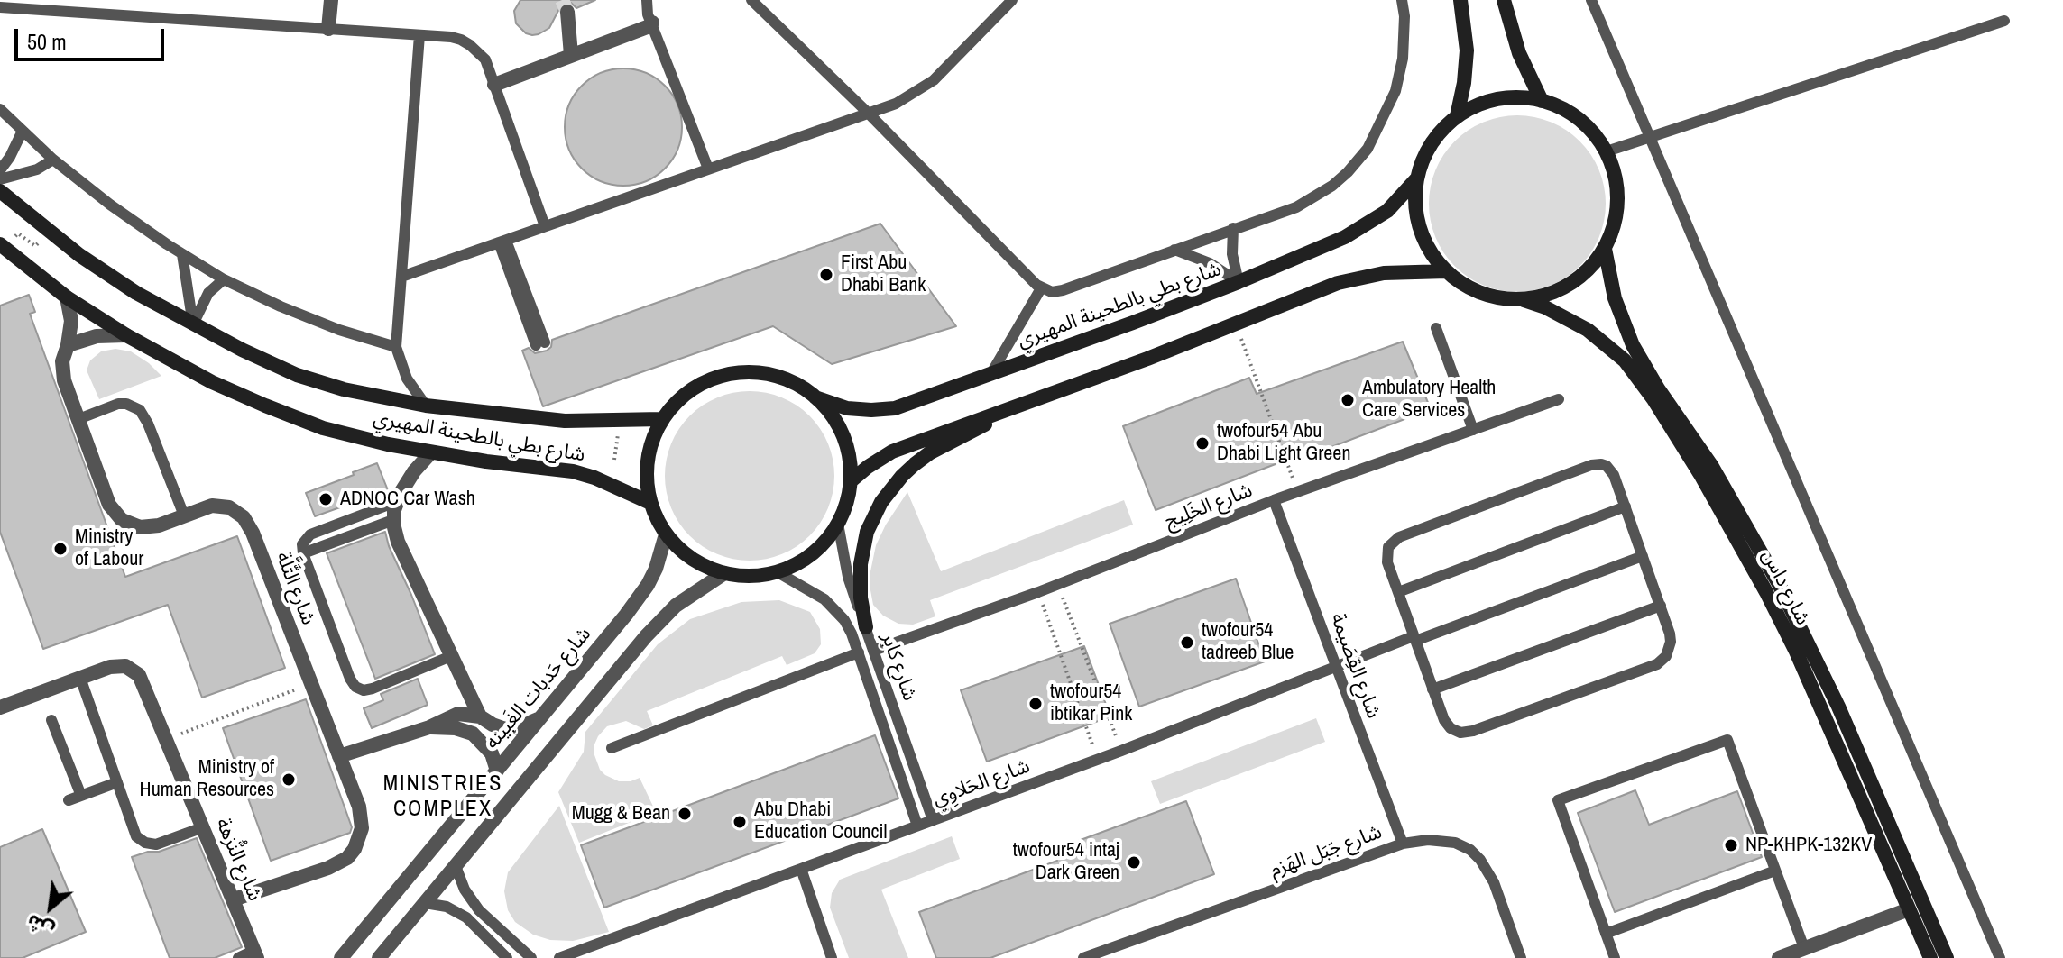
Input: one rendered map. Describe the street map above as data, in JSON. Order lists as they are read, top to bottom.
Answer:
{
  "streets": {
    "street": [
      "شارع بطي بالطحينة المهيري",
      "شارع داس",
      "شارع التَّلَّة",
      "شارع حَدبات الغَبينه",
      "شارع النُّزهة"
    ],
    "lane": [
      "شارع الخَلِيج",
      "شارع القِصَيمة",
      "شارع كابر",
      "شارع الحَلاوِي",
      "شارع جَبَل الهَزم"
    ]
  },
  "crossings": [
    ["شارع بطي بالطحينة المهيري", "شارع داس"],
    ["شارع بطي بالطحينة المهيري", "شارع التَّلَّة"],
    ["شارع بطي بالطحينة المهيري", "شارع كابر"],
    ["شارع بطي بالطحينة المهيري", "شارع حَدبات الغَبينه"],
    ["شارع الخَلِيج", "شارع القِصَيمة"],
    ["شارع الخَلِيج", "شارع كابر"],
    ["شارع التَّلَّة", "شارع النُّزهة"],
    ["شارع القِصَيمة", "شارع الحَلاوِي"],
    ["شارع القِصَيمة", "شارع جَبَل الهَزم"],
    ["شارع كابر", "شارع حَدبات الغَبينه"],
    ["شارع كابر", "شارع الحَلاوِي"]
  ],
  "districts": ["MINISTRIES COMPLEX"],
  "places": [
    "First Abu Dhabi Bank",
    "Ambulatory Health Care Services",
    "twofour54 Abu Dhabi Light Green",
    "ADNOC Car Wash",
    "Ministry of Labour",
    "twofour54 tadreeb Blue",
    "twofour54 ibtikar Pink",
    "Ministry of Human Resources",
    "Mugg & Bean",
    "Abu Dhabi Education Council",
    "NP-KHPK-132KV",
    "twofour54 intaj Dark Green"
  ],
  "scale_bar": "50 m",
  "north": "bottom left"
}
